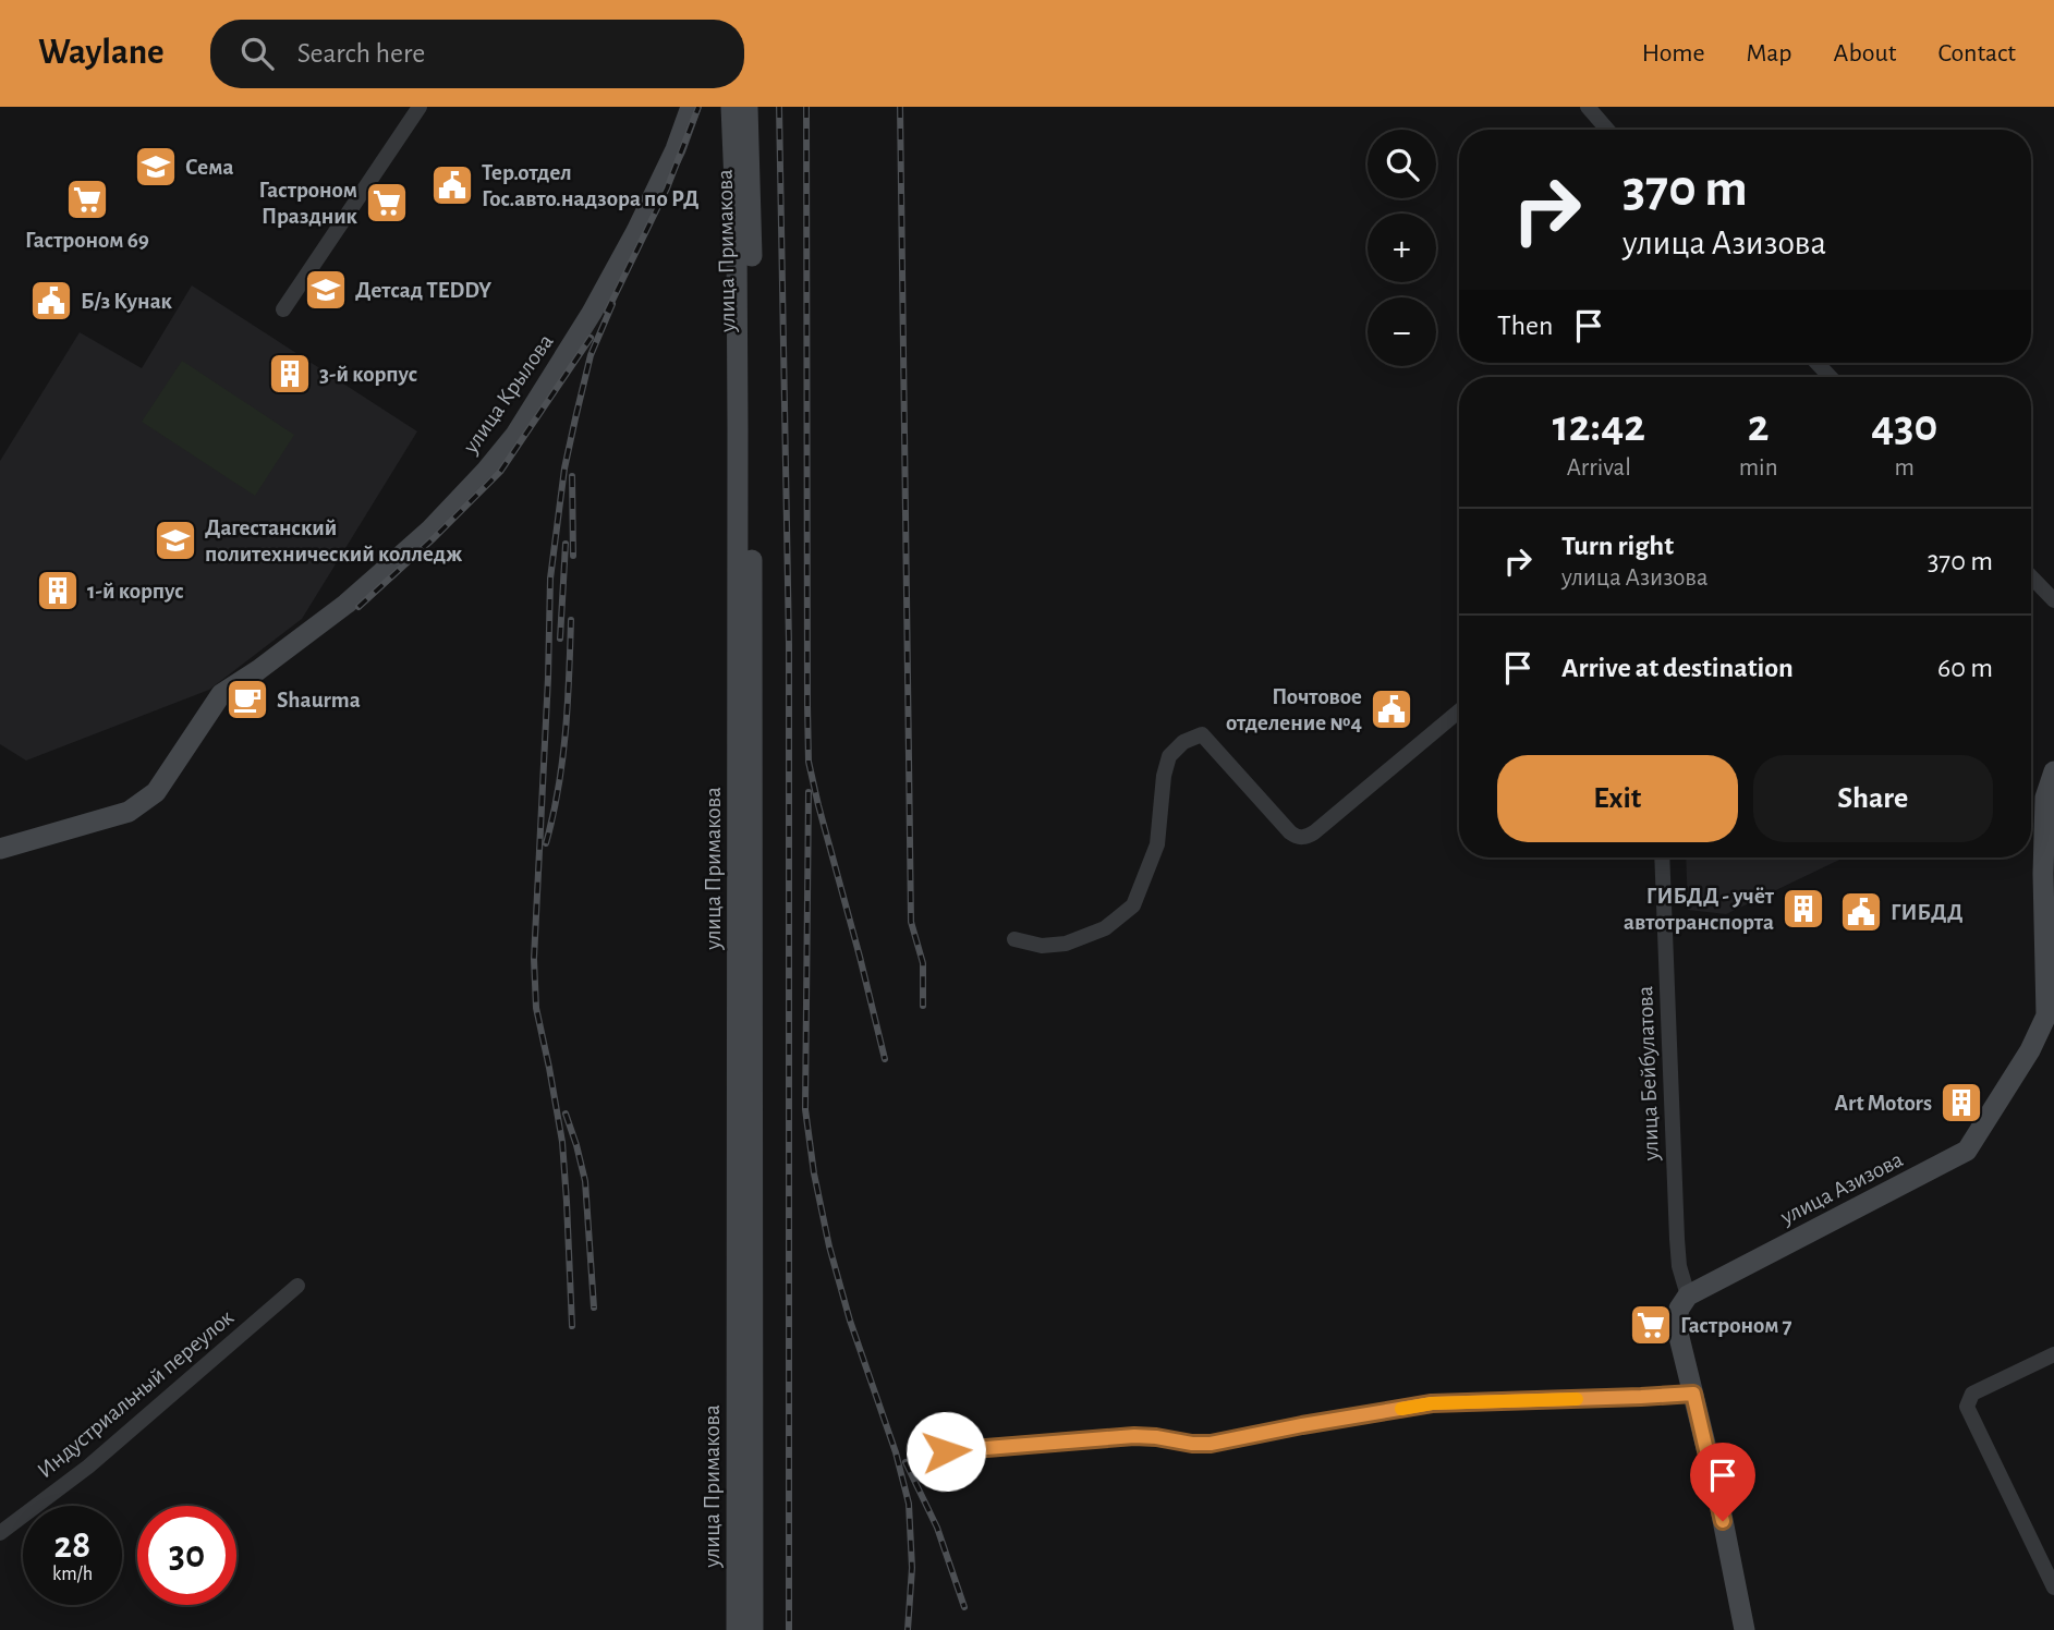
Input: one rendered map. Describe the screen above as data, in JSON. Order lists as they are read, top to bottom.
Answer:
{
  "streets": {
    "main road": ["улица Примакова", "улица Крылова", "улица Азизова"],
    "street": ["улица Бейбулатова", "Индустриальный переулок"]
  },
  "crossings": [
    ["улица Бейбулатова", "улица Азизова"]
  ],
  "places": {
    "school or university": ["Сема", "Детсад TEDDY", "Дагестанский политехнический колледж"],
    "public building": [
      "Тер.отдел Гос.авто.надзора по РД",
      "Б/з Кунак",
      "Почтовое отделение №4",
      "ГИБДД"
    ],
    "supermarket": ["Гастроном 69", "Гастроном Праздник", "Гастроном 7"],
    "building": [
      "3-й корпус",
      "1-й корпус",
      "ГИБДД - учёт автотранспорта",
      "Art Motors"
    ],
    "cafe": ["Shaurma"]
  },
  "page": {
    "header": "Waylane",
    "search": "Search here",
    "nav": [
      "Home",
      "Map",
      "About",
      "Contact"
    ],
    "map_buttons": ["+", "−"],
    "turn": ["370 m", "улица Азизова"],
    "then": "Then",
    "eta": [
      "12:42",
      "Arrival",
      "2",
      "min",
      "430",
      "m"
    ],
    "list": [
      {
        "name": "Turn right",
        "note": "улица Азизова",
        "value": "370 m"
      },
      {
        "name": "Arrive at destination",
        "value": "60 m"
      }
    ],
    "buttons": ["Exit", "Share"],
    "speed": "28 km/h",
    "limit": "30"
  }
}
